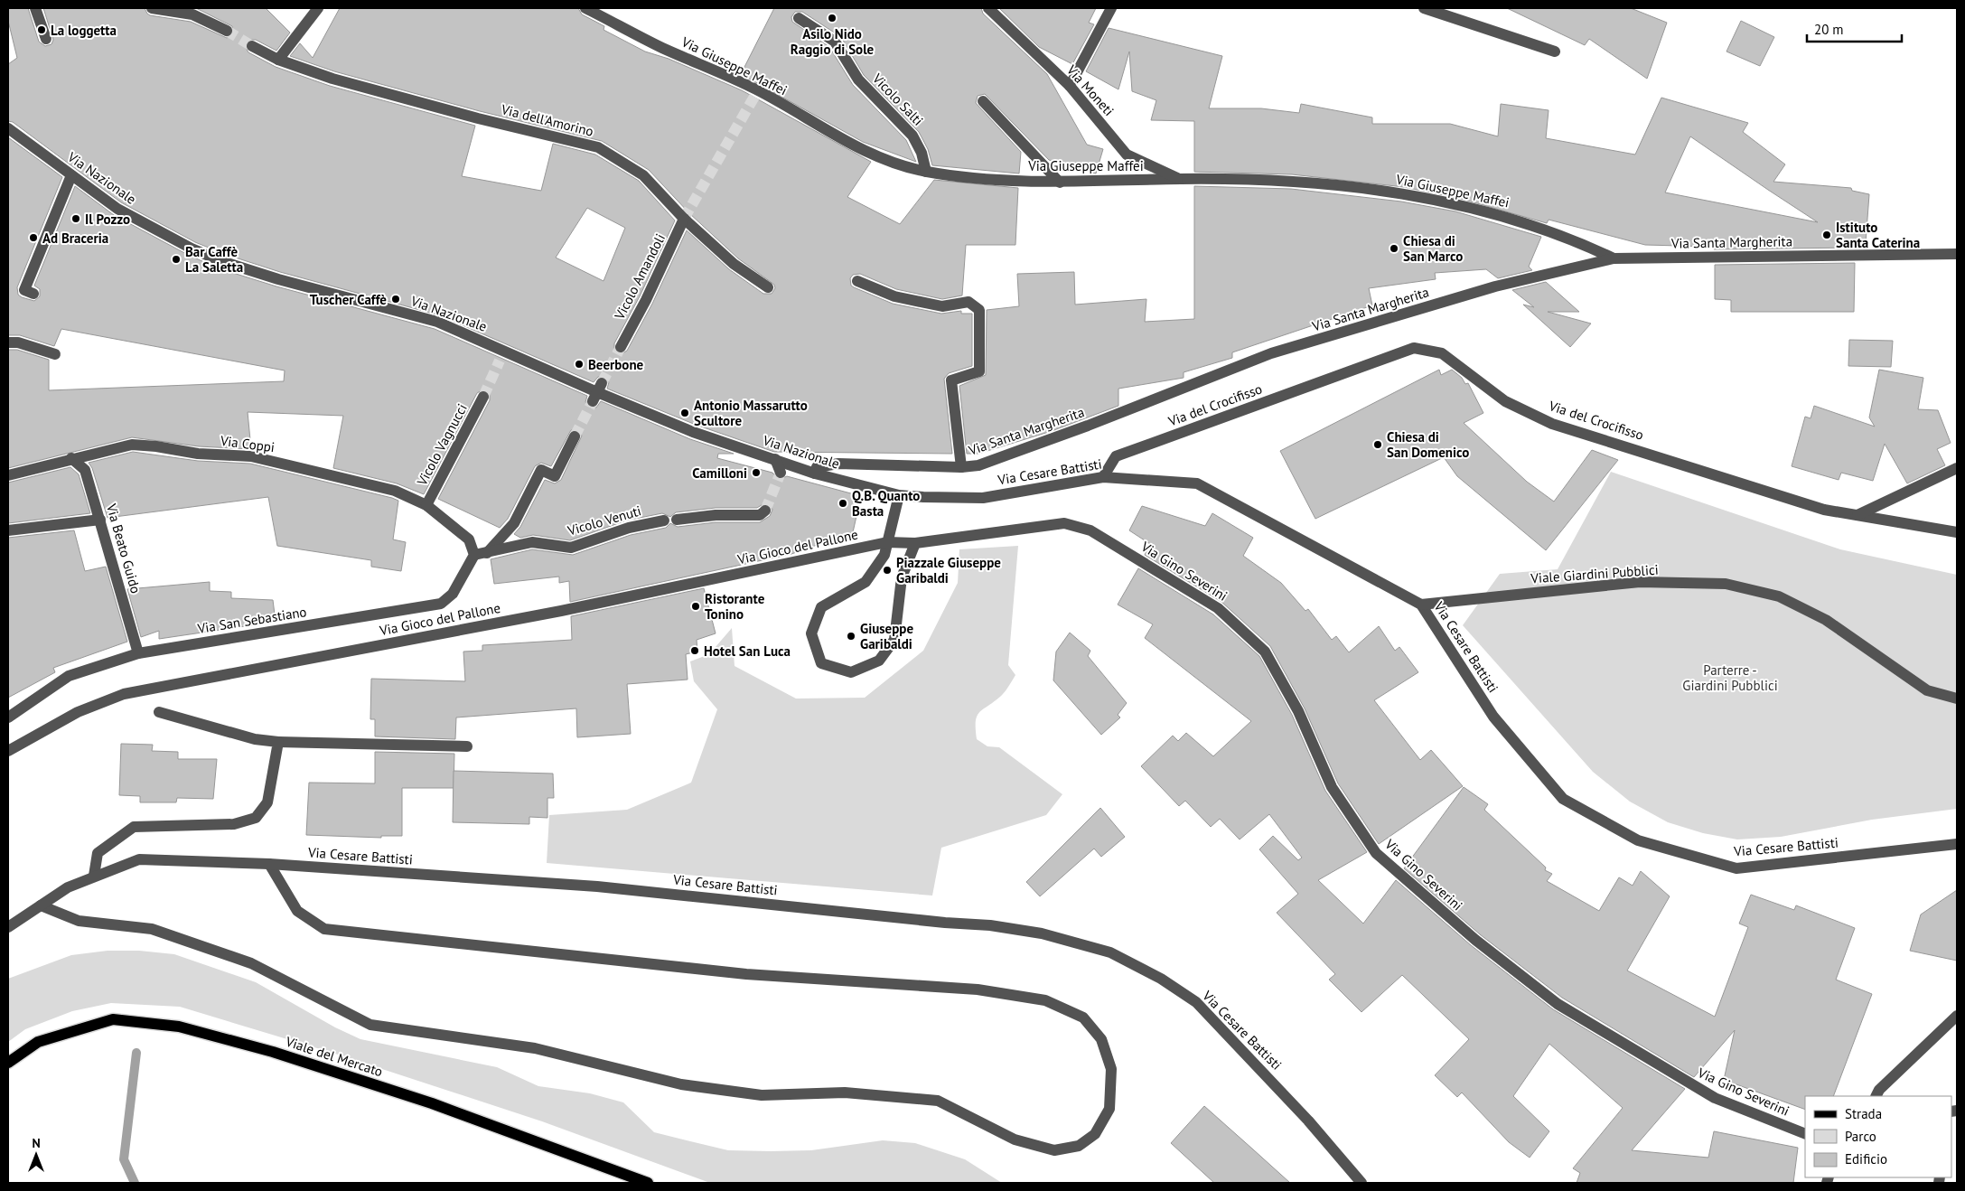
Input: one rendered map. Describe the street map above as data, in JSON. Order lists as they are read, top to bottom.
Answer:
{
  "streets": {
    "main road": ["Viale del Mercato"],
    "street": [
      "Via Giuseppe Maffei",
      "Via Moneti",
      "Vicolo Salti",
      "Via dell'Amorino",
      "Via Nazionale",
      "Via Santa Margherita",
      "Vicolo Amandoli",
      "Via del Crocifisso",
      "Via Coppi",
      "Vicolo Vagnucci",
      "Via Cesare Battisti",
      "Vicolo Venuti",
      "Via Gioco del Pallone",
      "Via Beato Guido",
      "Via Gino Severini",
      "Viale Giardini Pubblici",
      "Via San Sebastiano"
    ]
  },
  "crossings": [
    ["Via Giuseppe Maffei", "Via Moneti"],
    ["Via Giuseppe Maffei", "Vicolo Salti"],
    ["Via Giuseppe Maffei", "Via Santa Margherita"],
    ["Via dell'Amorino", "Vicolo Amandoli"],
    ["Via Nazionale", "Via Santa Margherita"],
    ["Via Nazionale", "Via Cesare Battisti"],
    ["Via del Crocifisso", "Via Cesare Battisti"],
    ["Via Coppi", "Vicolo Vagnucci"],
    ["Via Coppi", "Vicolo Venuti"],
    ["Via Coppi", "Via Beato Guido"],
    ["Via Coppi", "Via San Sebastiano"],
    ["Via Cesare Battisti", "Viale Giardini Pubblici"],
    ["Vicolo Venuti", "Via San Sebastiano"],
    ["Via Beato Guido", "Via San Sebastiano"]
  ],
  "parks": ["Parterre - Giardini Pubblici"],
  "places": [
    "Asilo Nido Raggio di Sole",
    "La loggetta",
    "Il Pozzo",
    "Istituto Santa Caterina",
    "Ad Braceria",
    "Chiesa di San Marco",
    "Bar Caffè La Saletta",
    "Tuscher Caffè",
    "Beerbone",
    "Antonio Massarutto Scultore",
    "Chiesa di San Domenico",
    "Camilloni",
    "Q.B. Quanto Basta",
    "Piazzale Giuseppe Garibaldi",
    "Ristorante Tonino",
    "Giuseppe Garibaldi",
    "Hotel San Luca"
  ],
  "legend": ["Strada", "Parco", "Edificio"],
  "scale_bar": "20 m",
  "north": "top"
}
